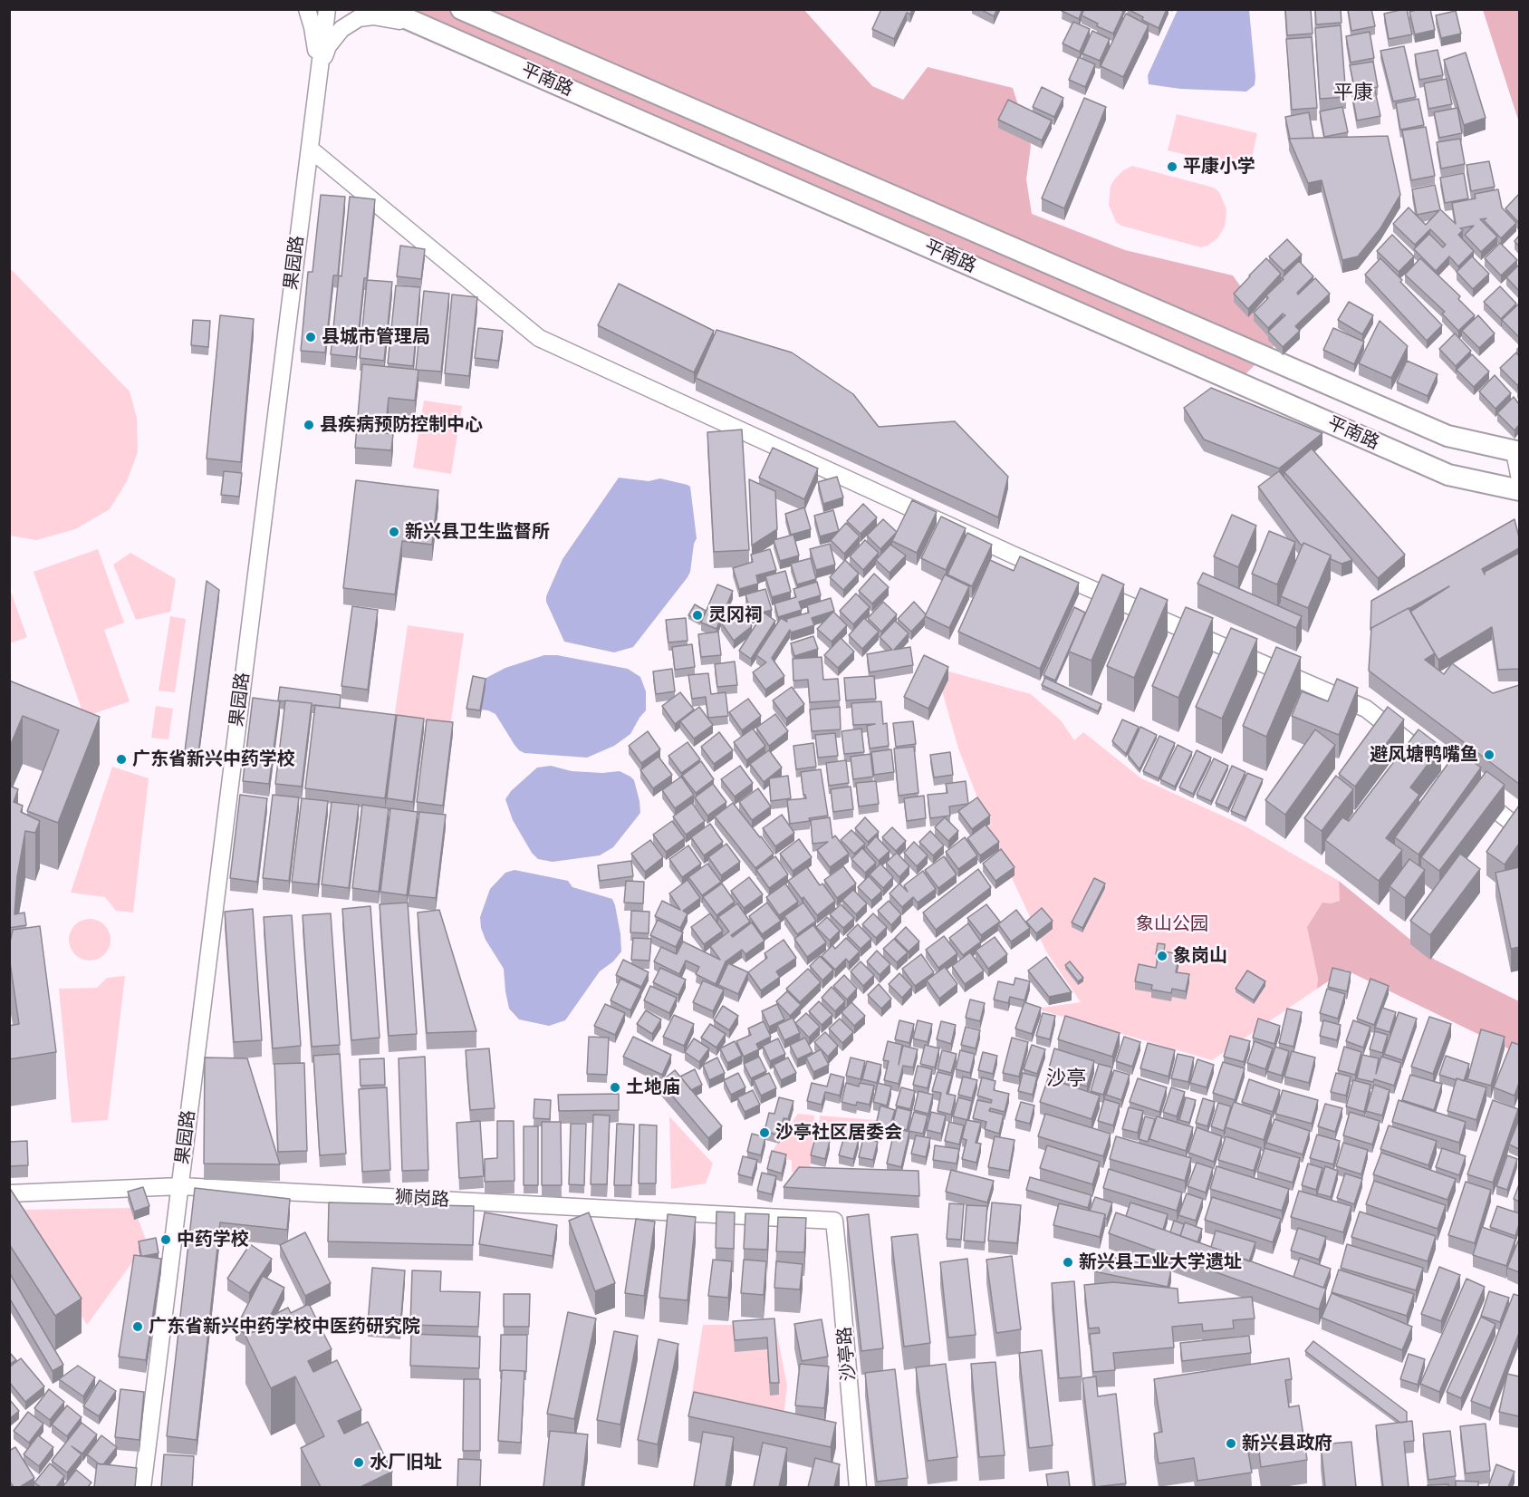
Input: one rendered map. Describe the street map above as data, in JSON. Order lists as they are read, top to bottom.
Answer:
{
  "streets": {
    "main road": ["平南路"],
    "street": ["果园路", "狮岗路", "沙亭路"]
  },
  "crossings": [
    ["果园路", "狮岗路"],
    ["狮岗路", "沙亭路"]
  ],
  "districts": ["平康", "沙亭"],
  "parks": ["象山公园"],
  "places": [
    "平康小学",
    "县城市管理局",
    "县疾病预防控制中心",
    "新兴县卫生监督所",
    "灵冈祠",
    "避风塘鸭嘴鱼",
    "广东省新兴中药学校",
    "象岗山",
    "土地庙",
    "沙亭社区居委会",
    "中药学校",
    "新兴县工业大学遗址",
    "广东省新兴中药学校中医药研究院",
    "新兴县政府",
    "水厂旧址"
  ]
}
